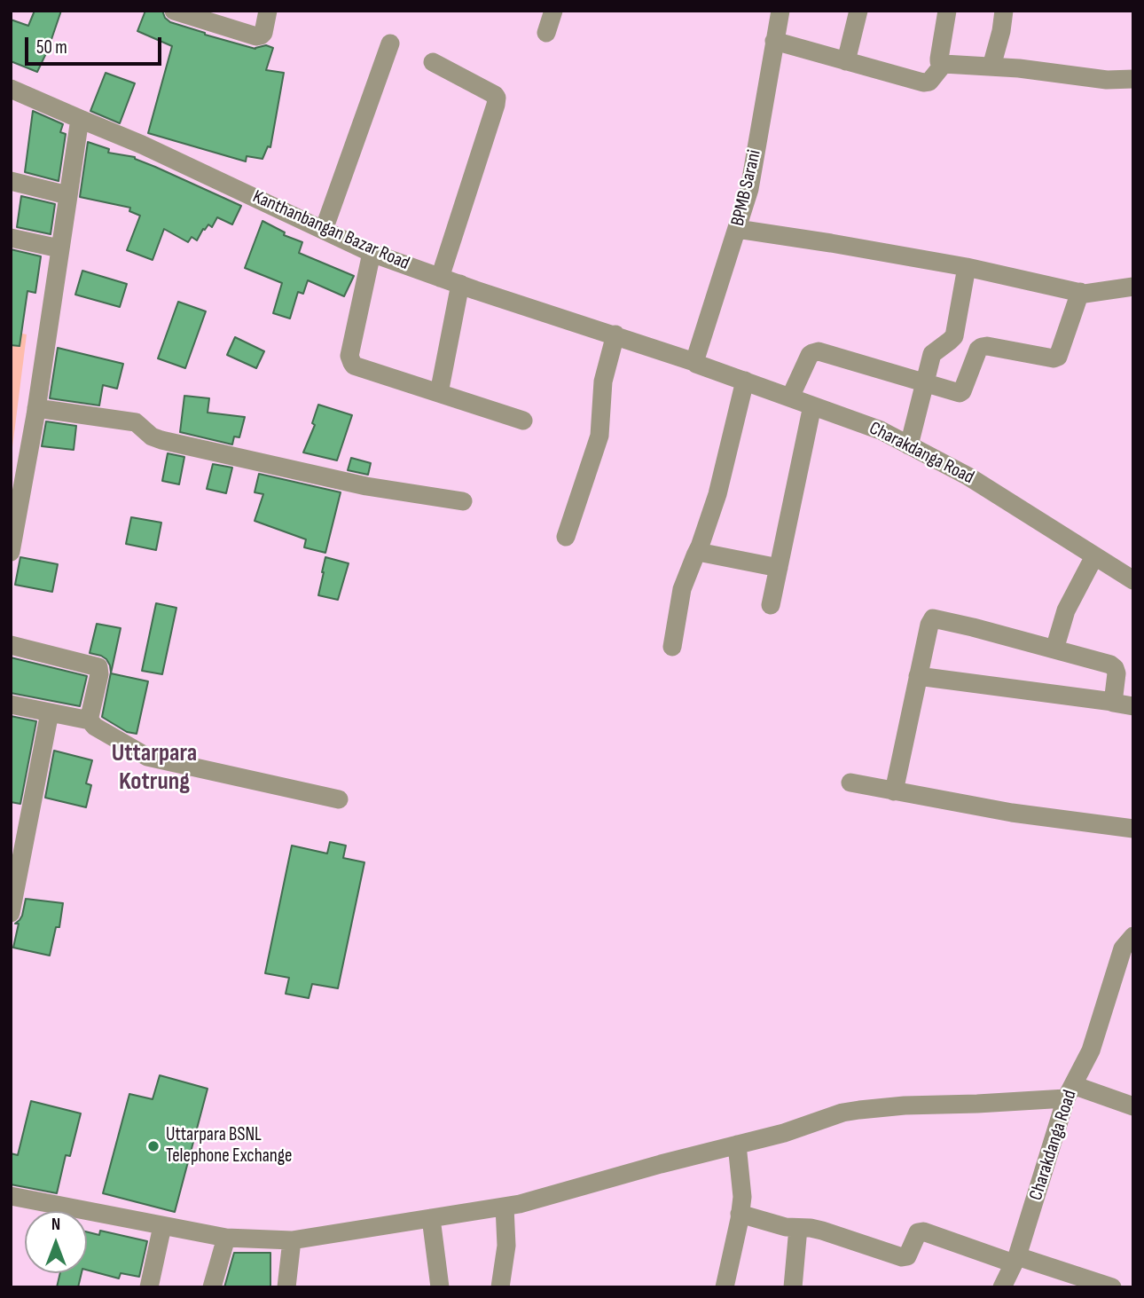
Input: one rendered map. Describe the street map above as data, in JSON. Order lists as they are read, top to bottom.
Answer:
{
  "streets": {
    "street": ["BPMB Sarani", "Kanthanbangan Bazar Road", "Charakdanga Road"]
  },
  "crossings": [
    ["BPMB Sarani", "Kanthanbangan Bazar Road"],
    ["BPMB Sarani", "Charakdanga Road"],
    ["Kanthanbangan Bazar Road", "Charakdanga Road"]
  ],
  "districts": ["Uttarpara Kotrung"],
  "places": ["Uttarpara BSNL Telephone Exchange"],
  "scale_bar": "50 m",
  "north": "top"
}
